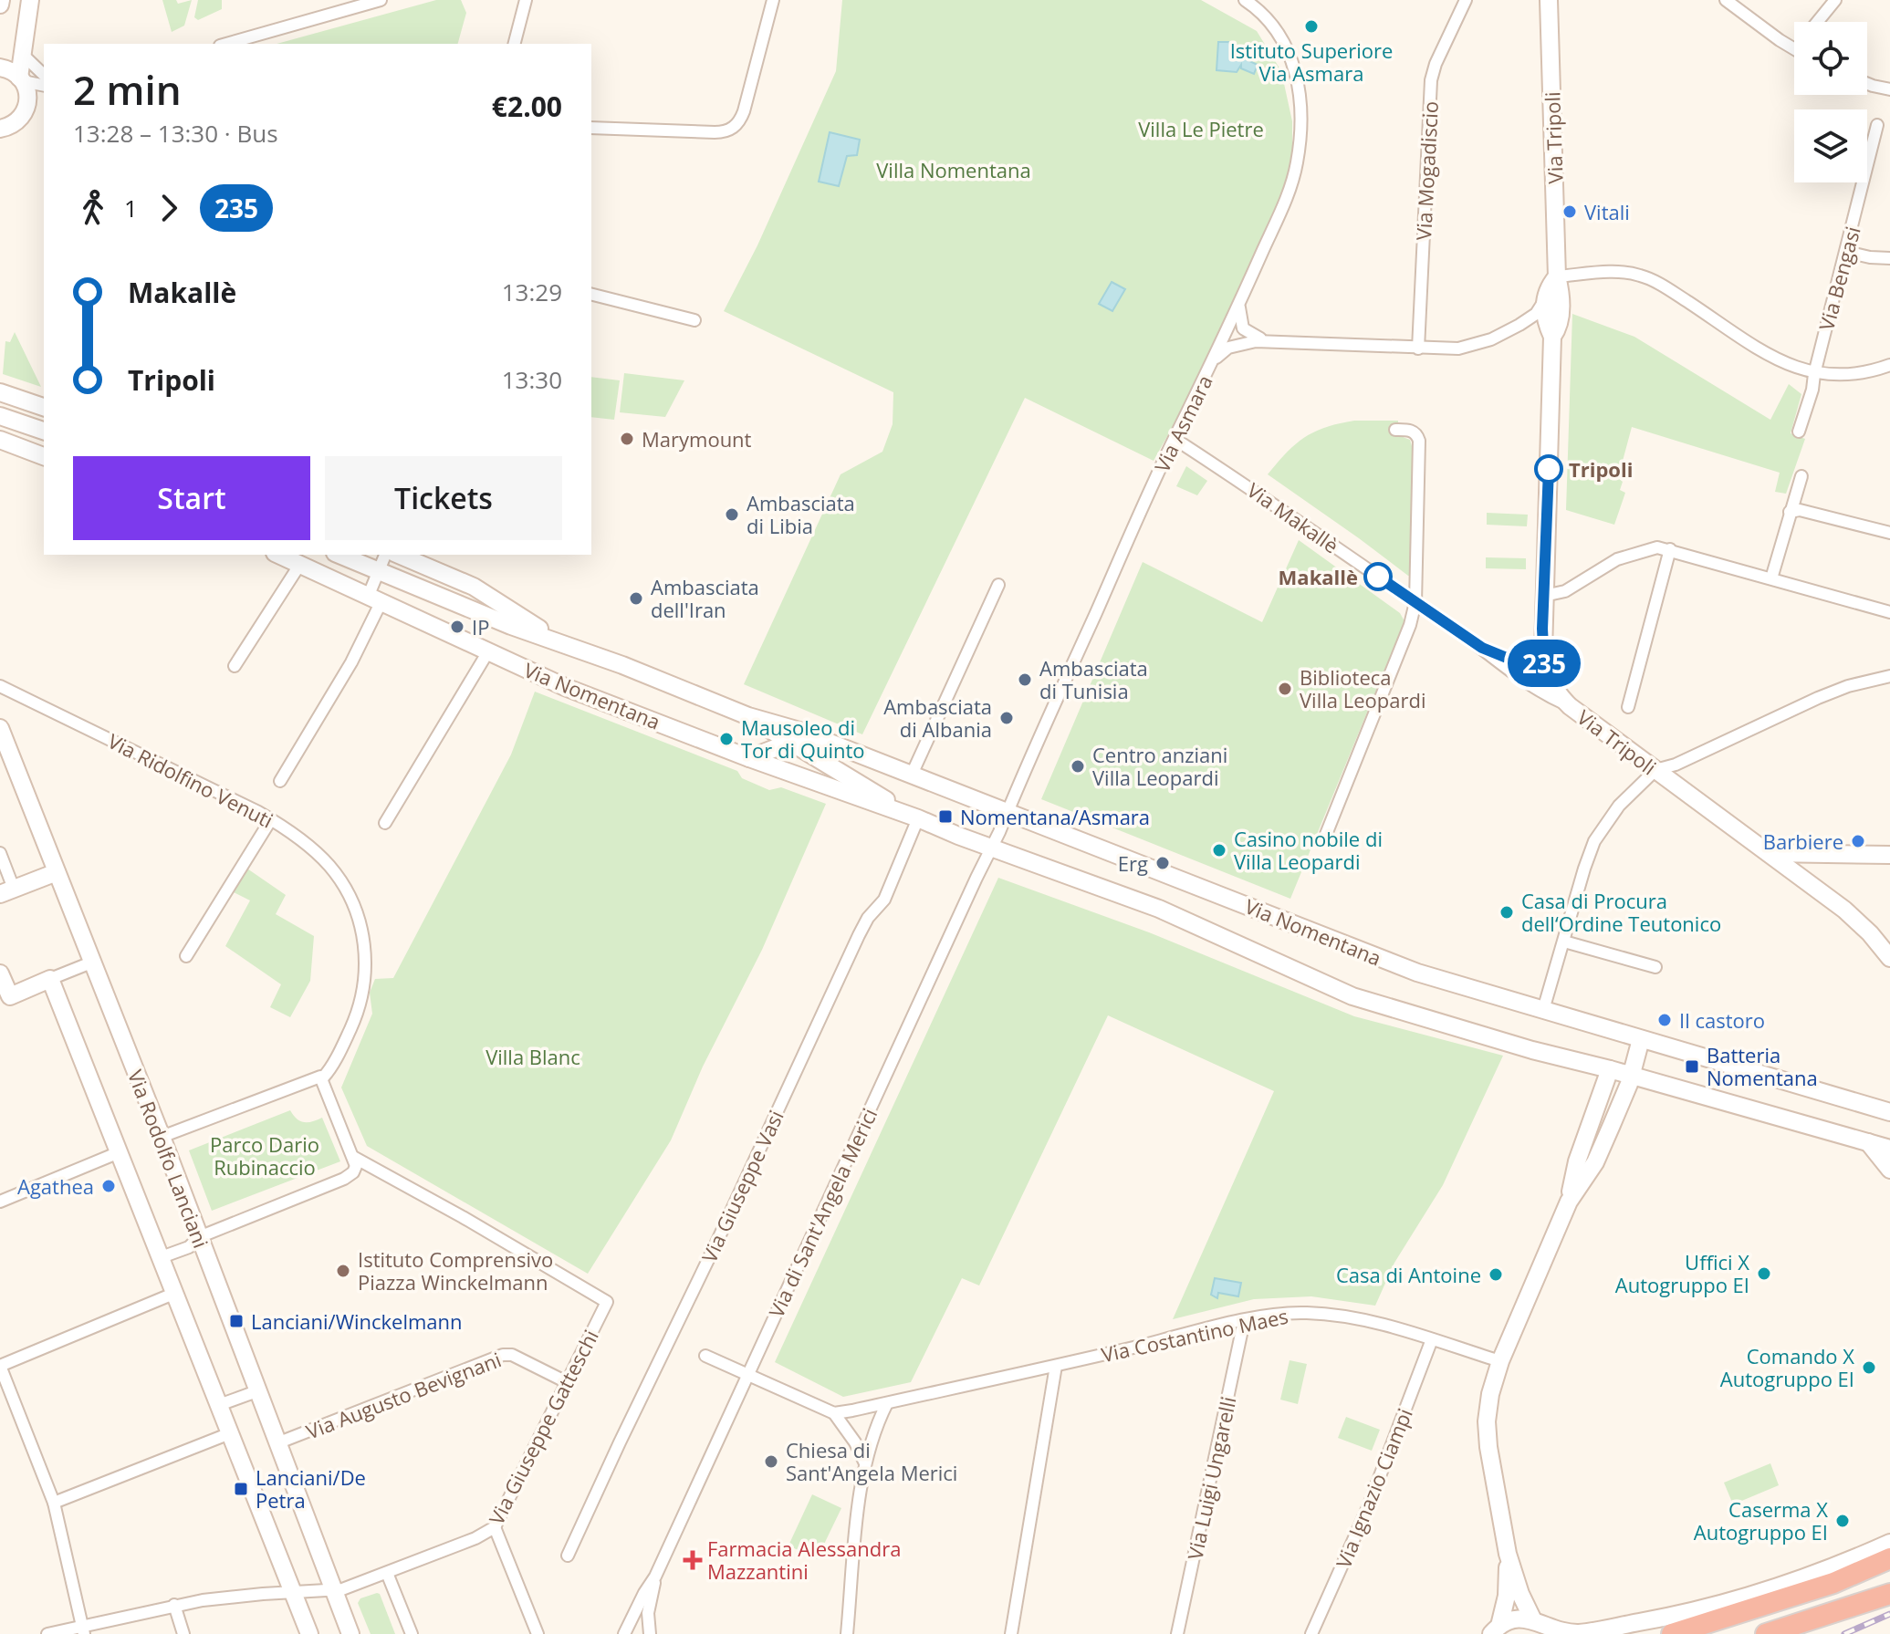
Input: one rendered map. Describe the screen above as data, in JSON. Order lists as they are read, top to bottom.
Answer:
{
  "streets": {
    "street": [
      "Via Tripoli",
      "Via Mogadiscio",
      "Via Bengasi",
      "Via Asmara",
      "Via Makallè",
      "Via Nomentana",
      "Via Ridolfino Venuti",
      "Via Rodolfo Lanciani",
      "Via Giuseppe Vasi",
      "Via di Sant'Angela Merici",
      "Via Costantino Maes",
      "Via Augusto Bevignani",
      "Via Giuseppe Gatteschi",
      "Via Luigi Ungarelli",
      "Via Ignazio Ciampi"
    ]
  },
  "crossings": [
    ["Via Tripoli", "Via Makallè"],
    ["Via Asmara", "Via Makallè"],
    ["Via Asmara", "Via Nomentana"],
    ["Via Asmara", "Via di Sant'Angela Merici"],
    ["Via Nomentana", "Via Giuseppe Vasi"],
    ["Via Nomentana", "Via di Sant'Angela Merici"],
    ["Via Rodolfo Lanciani", "Via Augusto Bevignani"],
    ["Via Rodolfo Lanciani", "Via Giuseppe Gatteschi"],
    ["Via Costantino Maes", "Via Luigi Ungarelli"],
    ["Via Costantino Maes", "Via Ignazio Ciampi"],
    ["Via Augusto Bevignani", "Via Giuseppe Gatteschi"]
  ],
  "parks": [
    "Villa Le Pietre",
    "Villa Nomentana",
    "Villa Blanc",
    "Parco Dario Rubinaccio"
  ],
  "places": {
    "other": [
      "Istituto Superiore Via Asmara",
      "Vitali",
      "Marymount",
      "Tripoli",
      "Ambasciata di Libia",
      "Makallè",
      "Ambasciata dell'Iran",
      "IP",
      "Ambasciata di Tunisia",
      "Biblioteca Villa Leopardi",
      "Ambasciata di Albania",
      "Mausoleo di Tor di Quinto",
      "Centro anziani Villa Leopardi",
      "Barbiere",
      "Casino nobile di Villa Leopardi",
      "Erg",
      "Casa di Procura dell‘Ordine Teutonico",
      "Il castoro",
      "Agathea",
      "Istituto Comprensivo Piazza Winckelmann",
      "Uffici X Autogruppo EI",
      "Casa di Antoine",
      "Comando X Autogruppo EI",
      "Chiesa di Sant'Angela Merici",
      "Caserma X Autogruppo EI"
    ],
    "transit": [
      "Nomentana/Asmara",
      "Batteria Nomentana",
      "Lanciani/Winckelmann",
      "Lanciani/De Petra"
    ],
    "health": ["Farmacia Alessandra Mazzantini"]
  },
  "lines": ["bus line 235"],
  "page": {
    "on_map": "235",
    "heading": ["2 min", "13:28 – 13:30 · Bus", "€2.00"],
    "legs": ["1", "235"],
    "list": [
      {
        "name": "Makallè",
        "value": "13:29"
      },
      {
        "name": "Tripoli",
        "value": "13:30"
      }
    ],
    "buttons": ["Start", "Tickets"]
  }
}
